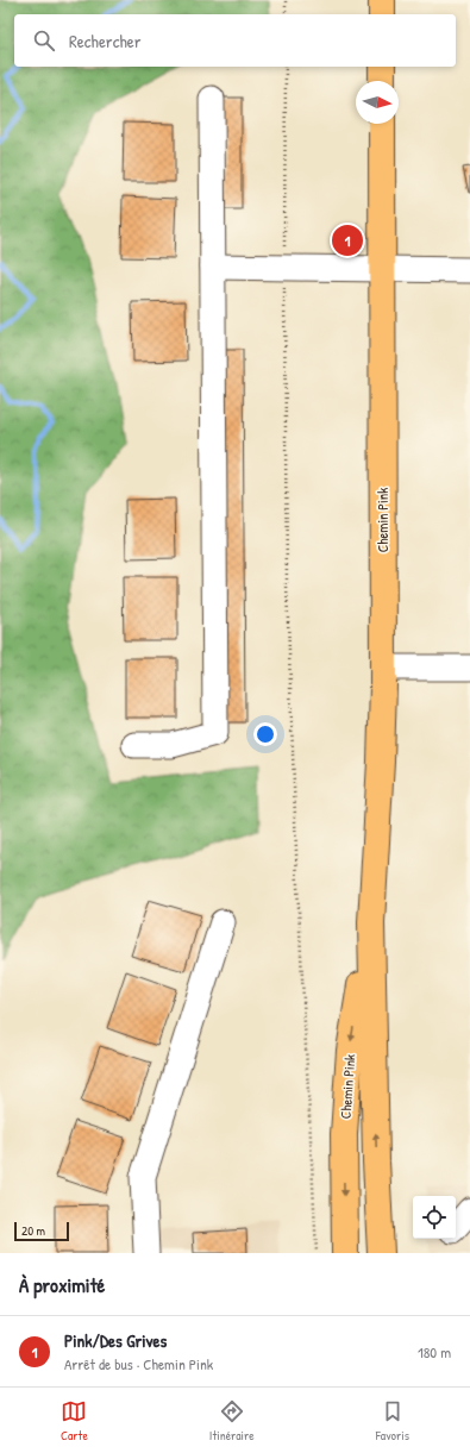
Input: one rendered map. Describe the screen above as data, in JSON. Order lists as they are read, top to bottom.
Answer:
{
  "streets": {
    "main road": ["Chemin Pink"]
  },
  "scale_bar": "20 m",
  "north": "right",
  "page": {
    "search": "Rechercher",
    "pins": "1",
    "scale": "20 m",
    "heading": "À proximité",
    "list": [
      {
        "mark": "1",
        "name": "Pink/Des Grives",
        "note": "Arrêt de bus · Chemin Pink",
        "value": "180 m"
      }
    ],
    "nav": ["Carte", "Itinéraire", "Favoris"]
  }
}
